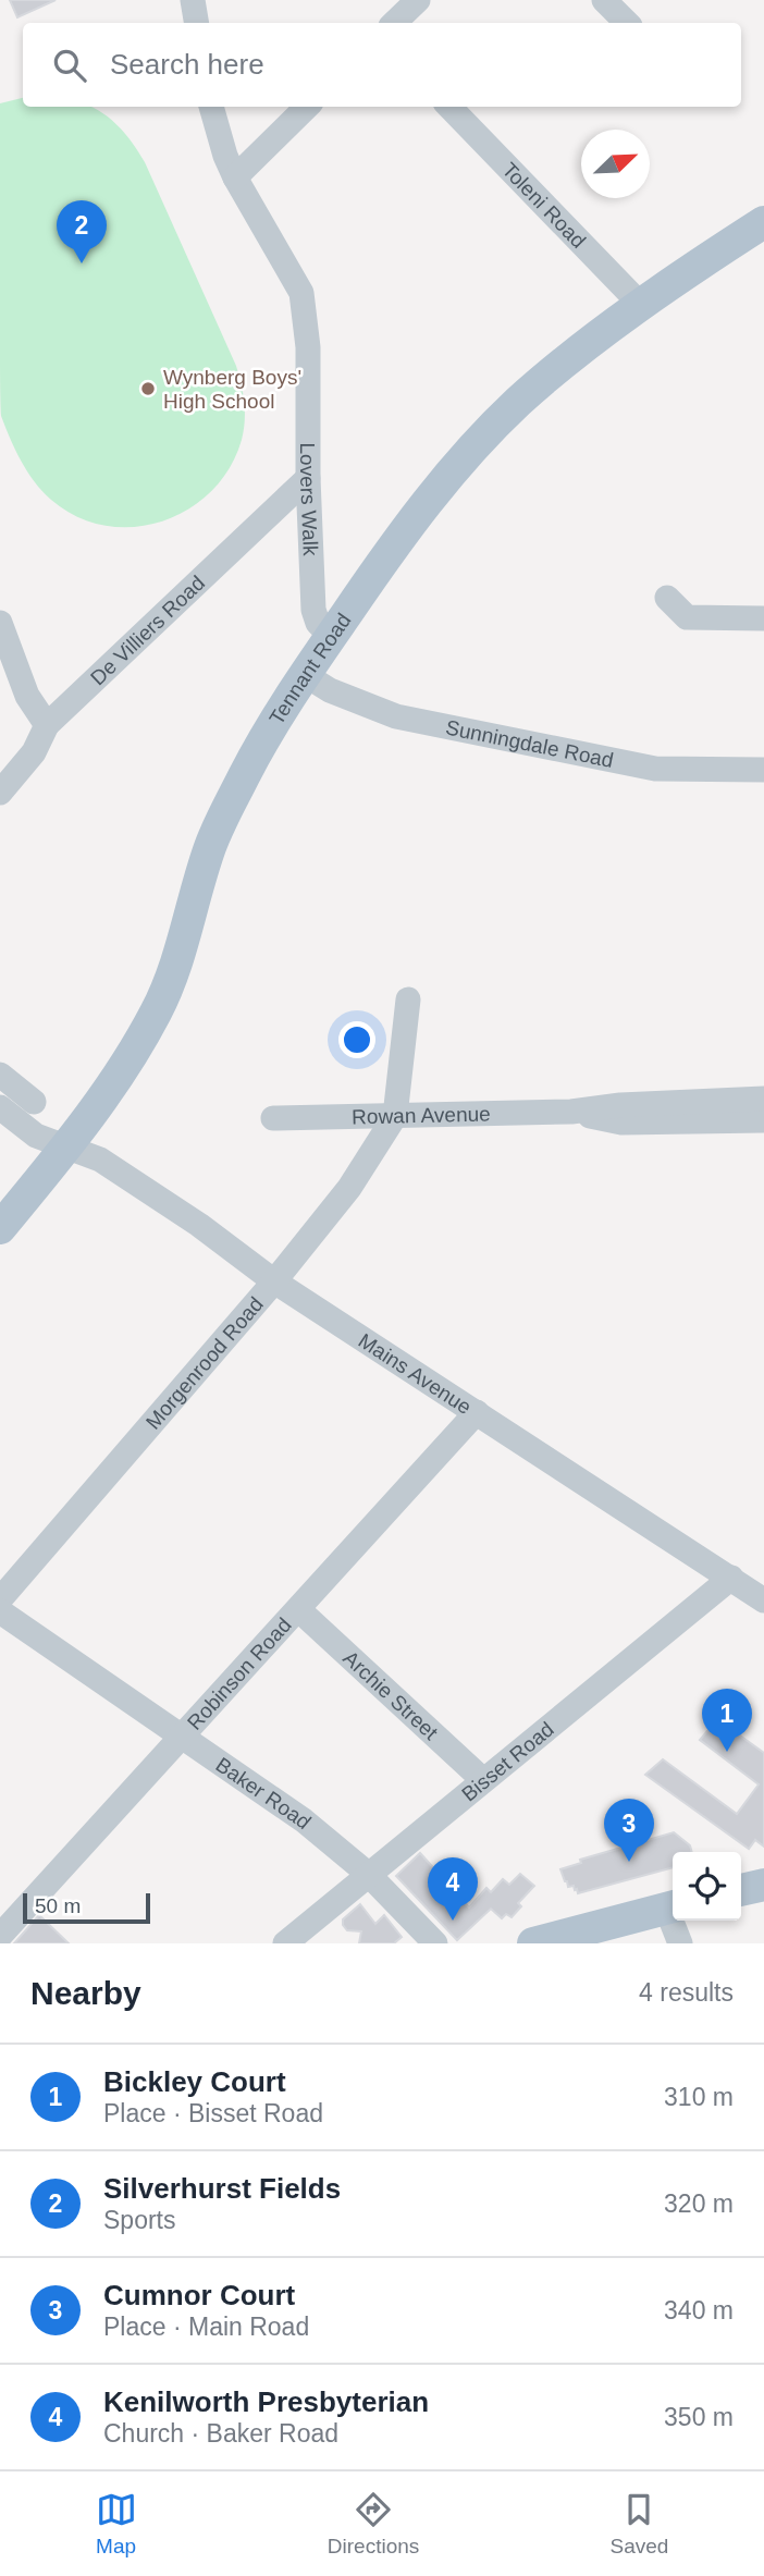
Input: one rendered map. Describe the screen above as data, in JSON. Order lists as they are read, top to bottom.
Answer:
{
  "streets": {
    "main road": ["Tennant Road"],
    "street": [
      "Toleni Road",
      "Lovers Walk",
      "De Villiers Road",
      "Sunningdale Road",
      "Rowan Avenue",
      "Morgenrood Road",
      "Mains Avenue",
      "Robinson Road",
      "Archie Street",
      "Bisset Road",
      "Baker Road"
    ]
  },
  "crossings": [
    ["Toleni Road", "Tennant Road"],
    ["Lovers Walk", "De Villiers Road"],
    ["Lovers Walk", "Tennant Road"],
    ["Tennant Road", "Sunningdale Road"],
    ["Tennant Road", "Mains Avenue"],
    ["Rowan Avenue", "Morgenrood Road"],
    ["Morgenrood Road", "Mains Avenue"],
    ["Mains Avenue", "Robinson Road"],
    ["Mains Avenue", "Bisset Road"],
    ["Robinson Road", "Archie Street"],
    ["Robinson Road", "Baker Road"],
    ["Archie Street", "Bisset Road"],
    ["Bisset Road", "Baker Road"]
  ],
  "places": ["Wynberg Boys' High School"],
  "scale_bar": "50 m",
  "north": "top right",
  "page": {
    "search": "Search here",
    "pins": [
      "2",
      "1",
      "3",
      "4"
    ],
    "scale": "50 m",
    "heading": ["Nearby", "4 results"],
    "list": [
      {
        "mark": "1",
        "name": "Bickley Court",
        "note": "Place · Bisset Road",
        "value": "310 m"
      },
      {
        "mark": "2",
        "name": "Silverhurst Fields",
        "note": "Sports",
        "value": "320 m"
      },
      {
        "mark": "3",
        "name": "Cumnor Court",
        "note": "Place · Main Road",
        "value": "340 m"
      },
      {
        "mark": "4",
        "name": "Kenilworth Presbyterian",
        "note": "Church · Baker Road",
        "value": "350 m"
      }
    ],
    "nav": ["Map", "Directions", "Saved"]
  }
}
